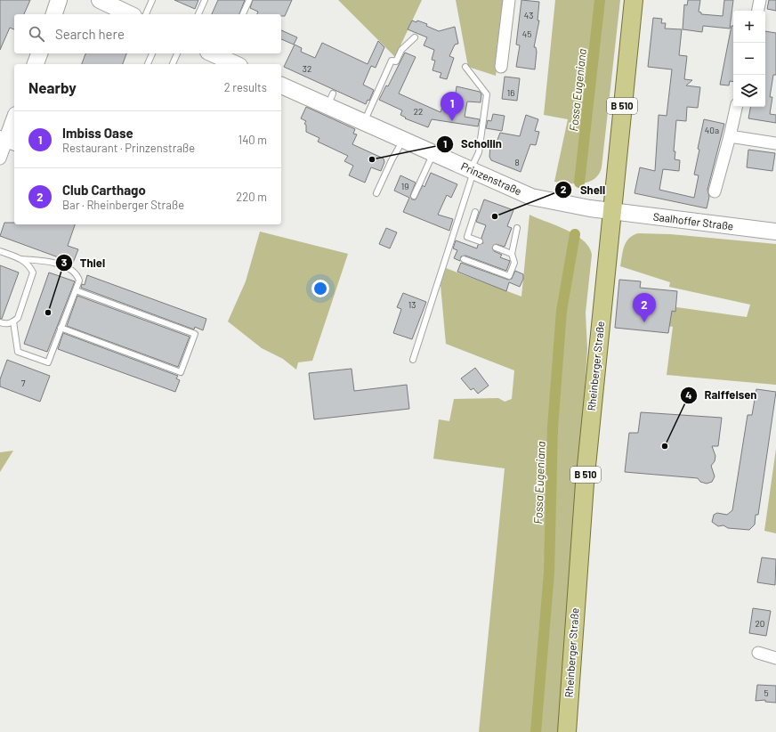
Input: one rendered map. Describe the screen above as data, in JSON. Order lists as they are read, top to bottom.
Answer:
{
  "streets": {
    "main road": [
      "B 510",
      "Prinzenstraße",
      "Saalhoffer Straße",
      "Rheinberger Straße"
    ]
  },
  "crossings": [
    ["Prinzenstraße", "Saalhoffer Straße"],
    ["Prinzenstraße", "Rheinberger Straße"],
    ["Saalhoffer Straße", "Rheinberger Straße"]
  ],
  "water": ["Fossa Eugeniana"],
  "places": [
    "Schollin",
    "Shell",
    "Thiel",
    "Raiffeisen"
  ],
  "house_numbers": [
    "43",
    "45",
    "32",
    "16",
    "22",
    "40a",
    "8",
    "19",
    "13",
    "7",
    "20",
    "5"
  ],
  "page": {
    "map_buttons": ["+", "−"],
    "search": "Search here",
    "heading": ["Nearby", "2 results"],
    "pins": ["1", "2"],
    "list": [
      {
        "mark": "1",
        "name": "Imbiss Oase",
        "note": "Restaurant · Prinzenstraße",
        "value": "140 m"
      },
      {
        "mark": "2",
        "name": "Club Carthago",
        "note": "Bar · Rheinberger Straße",
        "value": "220 m"
      }
    ]
  }
}
